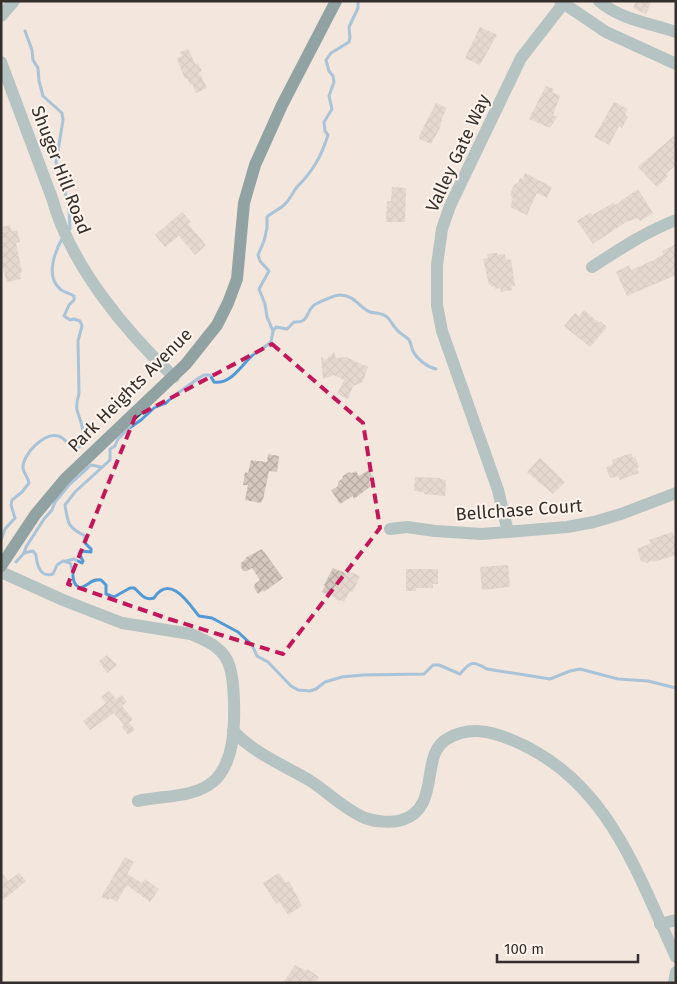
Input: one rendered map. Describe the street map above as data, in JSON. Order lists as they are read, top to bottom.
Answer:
{
  "streets": {
    "main road": ["Park Heights Avenue"],
    "street": ["Valley Gate Way", "Shuger Hill Road", "Bellchase Court"]
  },
  "crossings": [
    ["Valley Gate Way", "Bellchase Court"],
    ["Shuger Hill Road", "Park Heights Avenue"]
  ],
  "scale_bar": "100 m"
}
